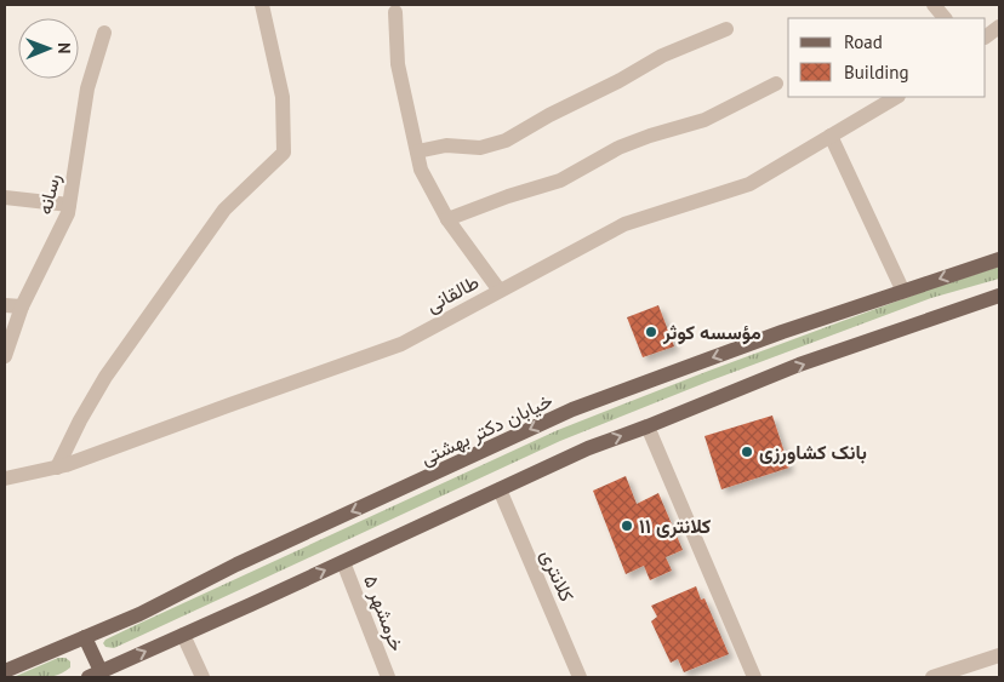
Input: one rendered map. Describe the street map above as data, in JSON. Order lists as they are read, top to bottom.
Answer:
{
  "streets": {
    "main road": ["خیابان دکتر بهشتی"],
    "street": [
      "رسانه",
      "طالقانی",
      "کلانتری",
      "خرمشهر ۵"
    ]
  },
  "places": ["مؤسسه کوثر", "بانک کشاورزی", "کلانتری ۱۱"],
  "legend": ["Road", "Building"],
  "north": "right"
}
